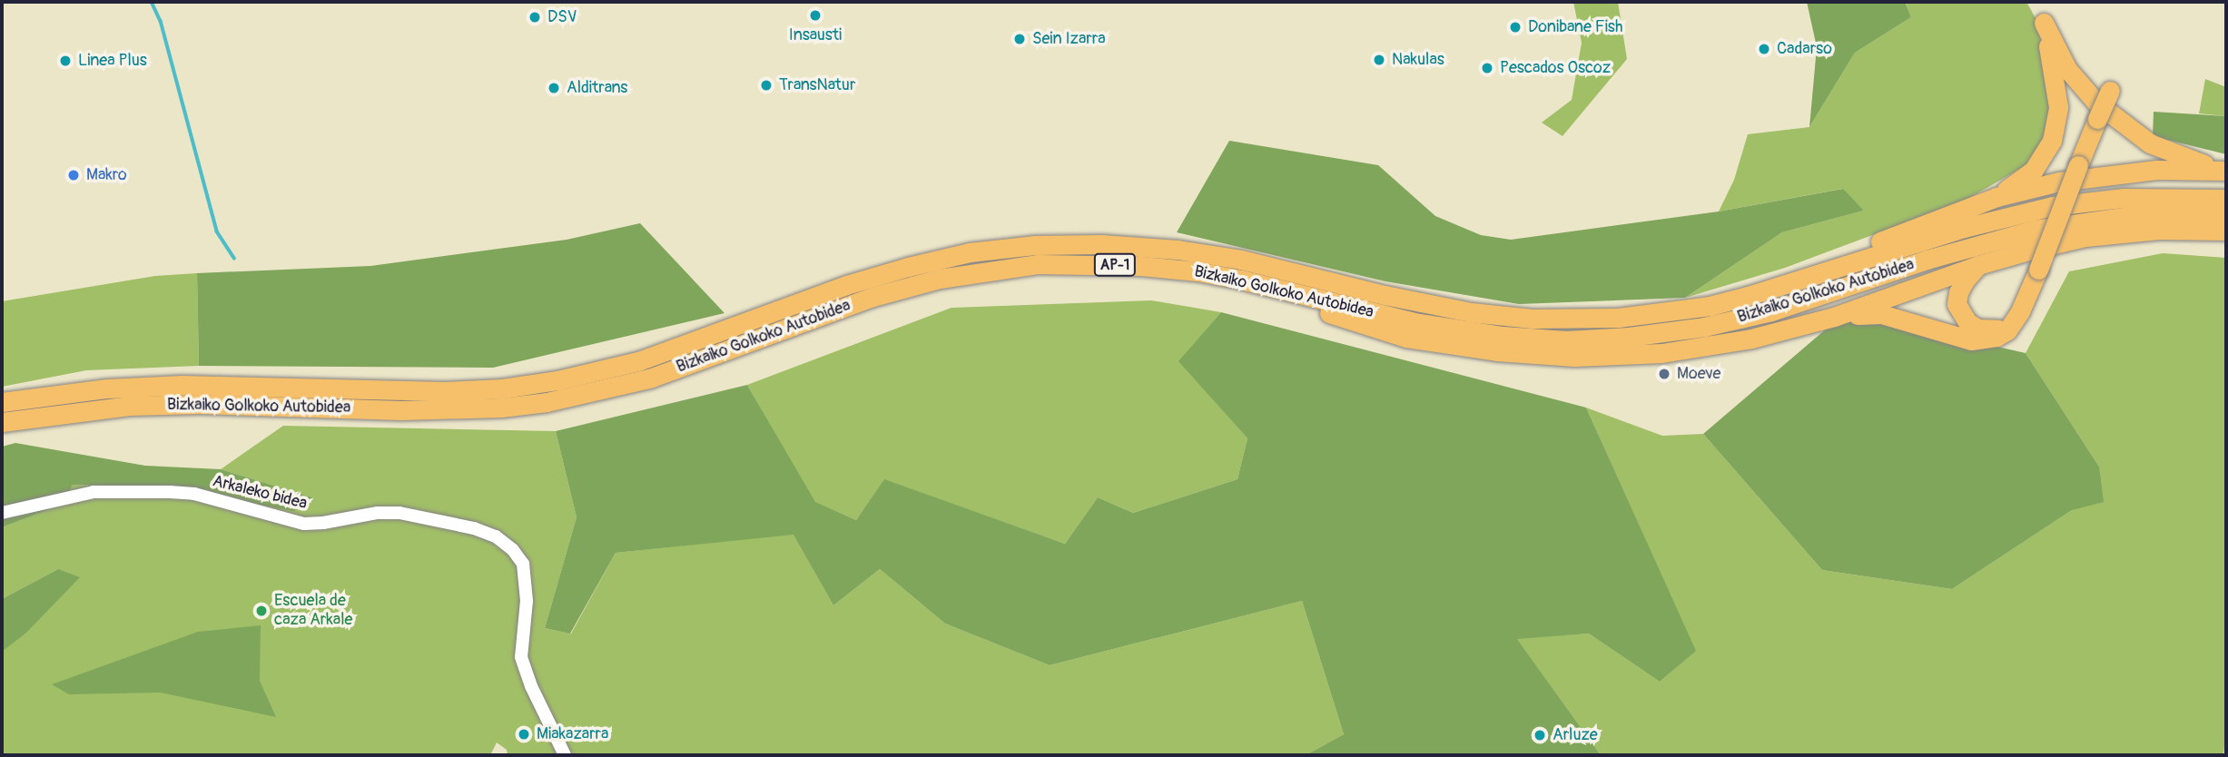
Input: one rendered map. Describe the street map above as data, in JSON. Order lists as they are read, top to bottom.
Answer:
{
  "streets": {
    "highway": ["AP-1", "Bizkaiko Golkoko Autobidea"],
    "street": ["Arkaleko bidea"]
  },
  "places": [
    "Insausti",
    "DSV",
    "Donibane Fish",
    "Sein Izarra",
    "Cadarso",
    "Nakulas",
    "Linea Plus",
    "Pescados Oscoz",
    "TransNatur",
    "Alditrans",
    "Makro",
    "Moeve",
    "Escuela de caza Arkale",
    "Miakazarra",
    "Arluze"
  ]
}
